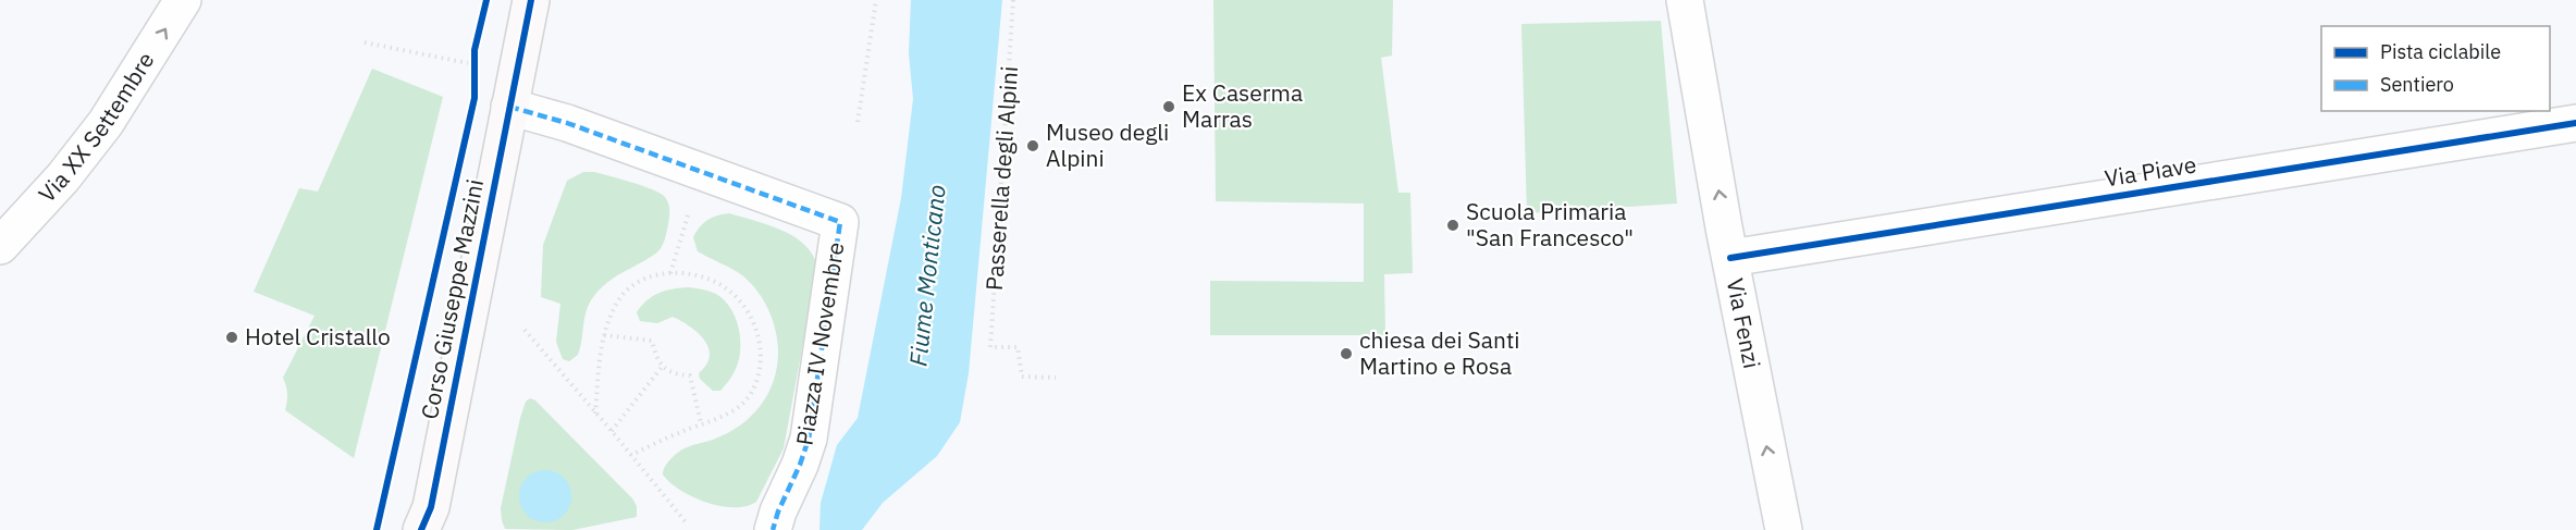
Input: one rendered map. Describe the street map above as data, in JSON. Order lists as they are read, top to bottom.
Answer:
{
  "streets": {
    "street": [
      "Via XX Settembre",
      "Via Piave",
      "Corso Giuseppe Mazzini",
      "Via Fenzi",
      "Piazza IV Novembre"
    ],
    "path": ["Passerella degli Alpini"]
  },
  "crossings": [
    ["Via Piave", "Via Fenzi"],
    ["Corso Giuseppe Mazzini", "Piazza IV Novembre"]
  ],
  "one_way": ["Via XX Settembre", "Via Fenzi"],
  "water": ["Fiume Monticano"],
  "places": [
    "Ex Caserma Marras",
    "Museo degli Alpini",
    "Scuola Primaria \"San Francesco\"",
    "Hotel Cristallo",
    "chiesa dei Santi Martino e Rosa"
  ],
  "legend": ["Pista ciclabile", "Sentiero"]
}
